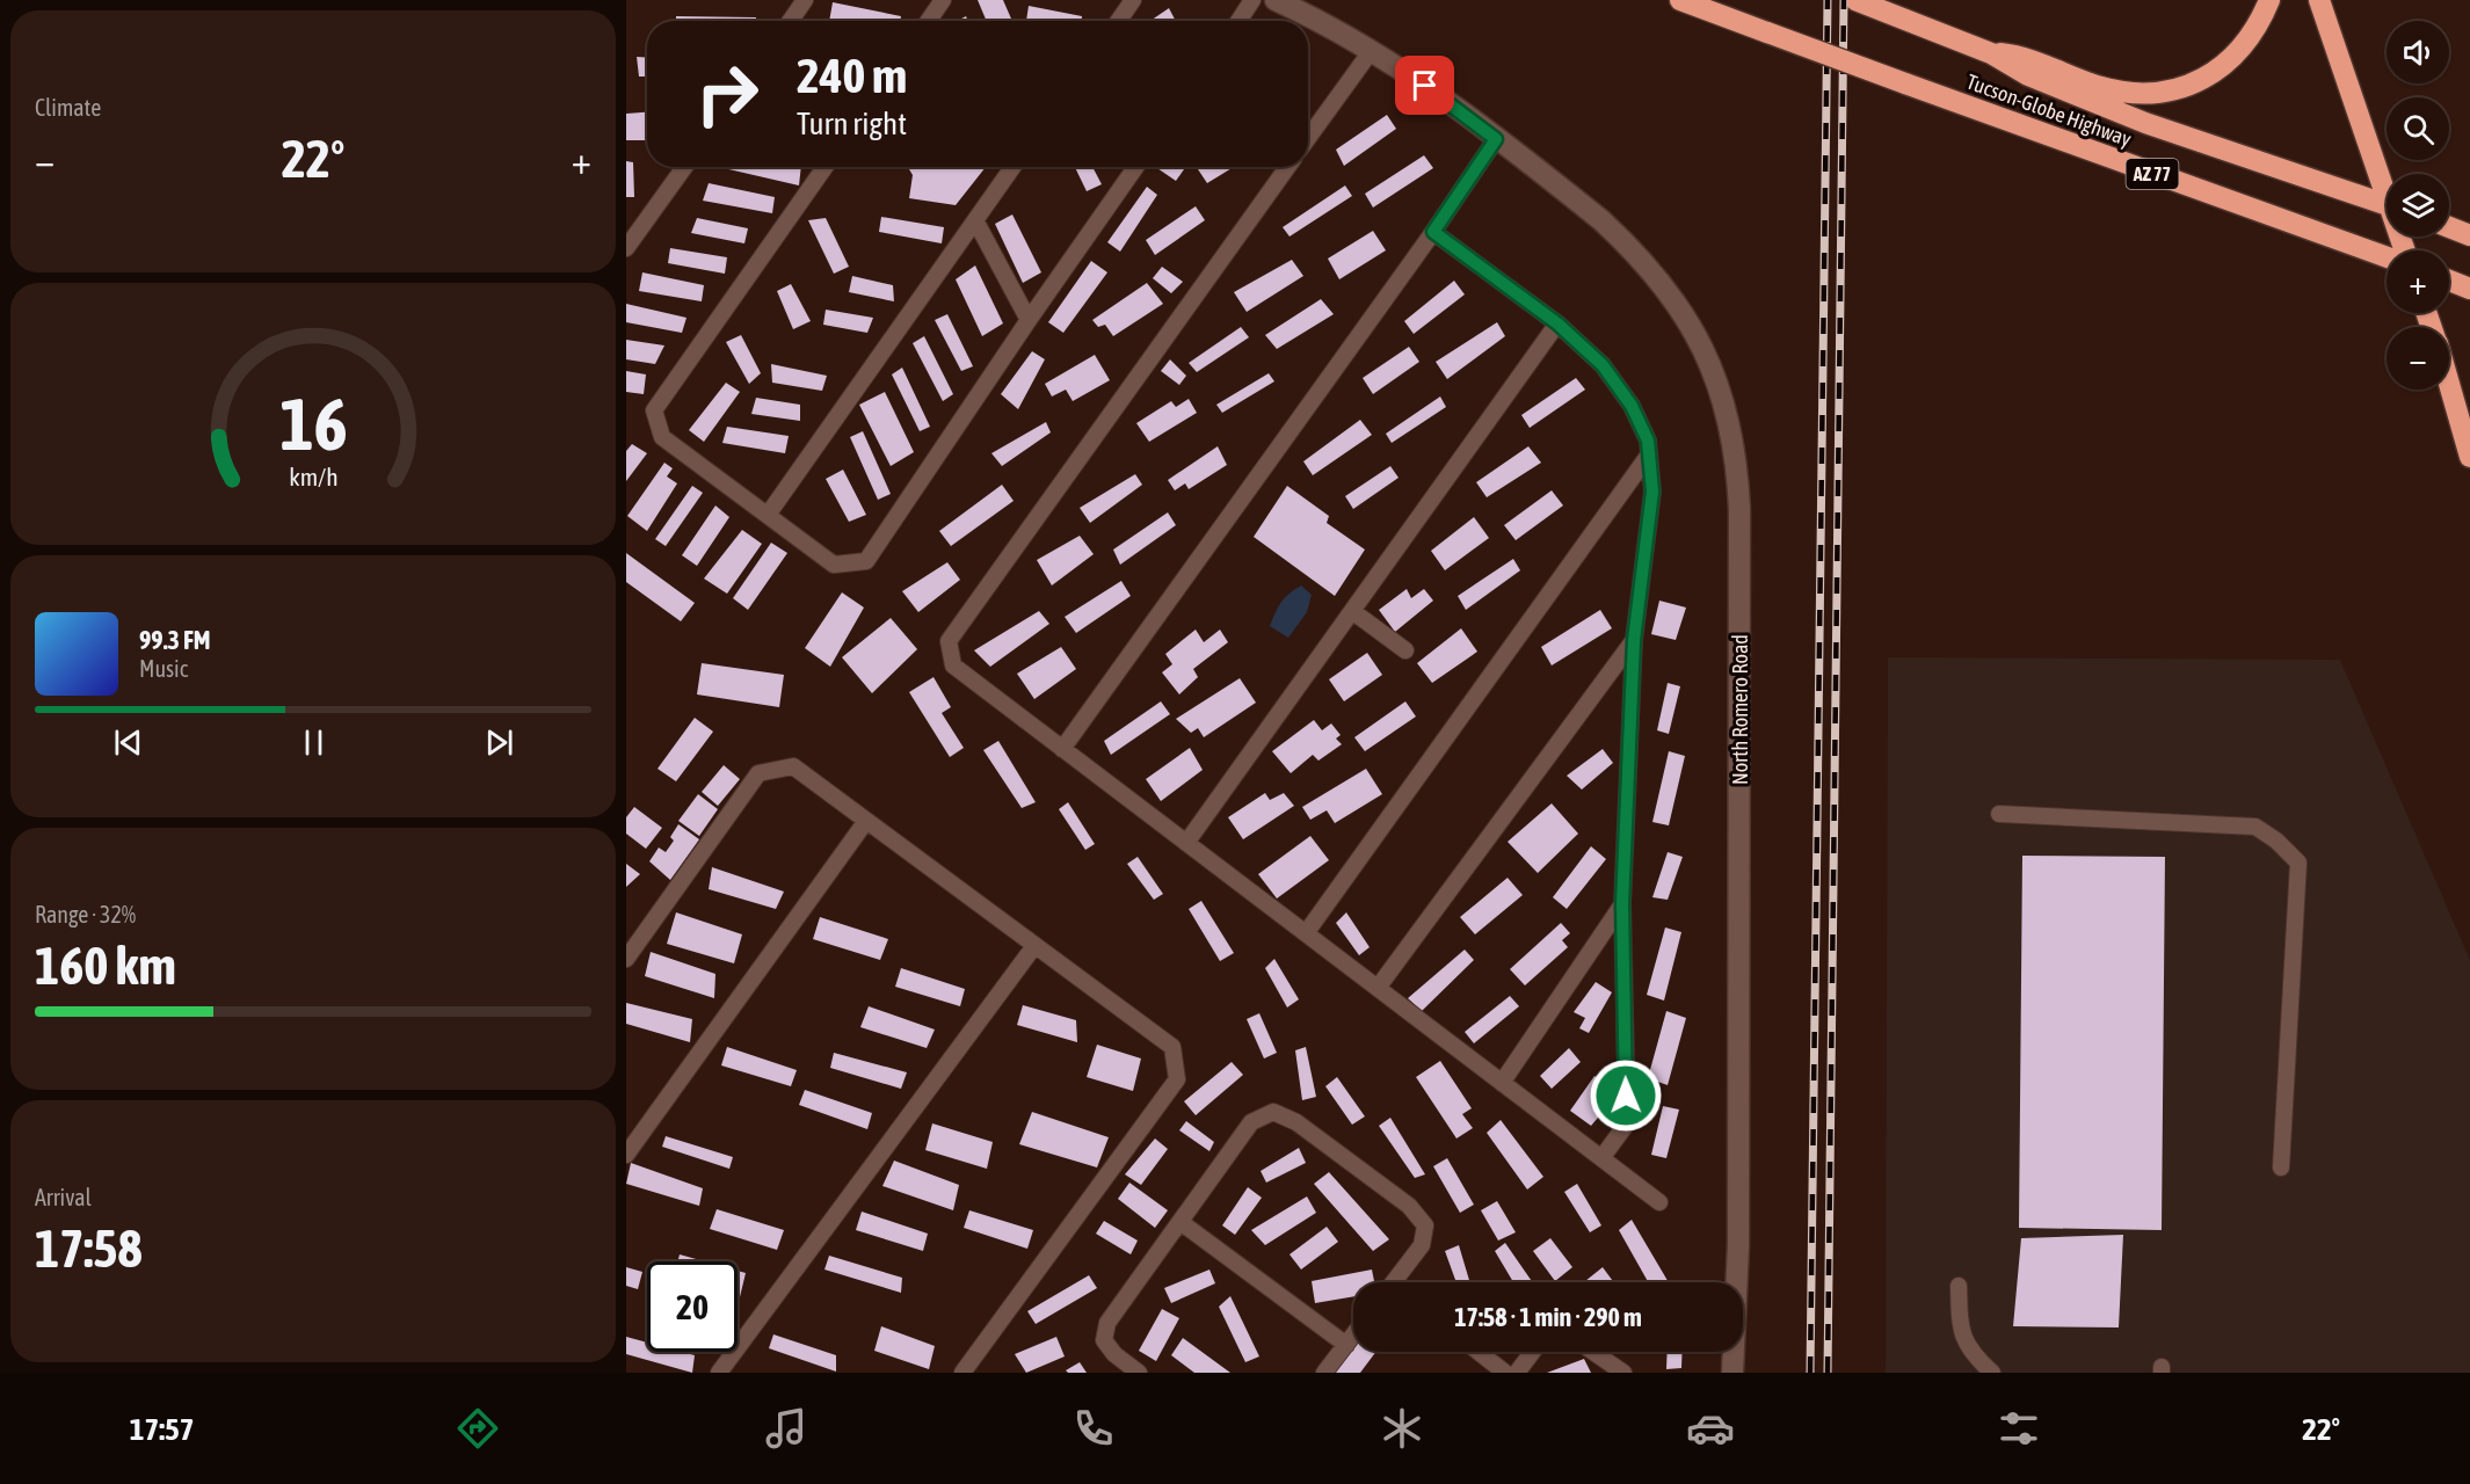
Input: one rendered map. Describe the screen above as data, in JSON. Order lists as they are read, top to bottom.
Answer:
{
  "streets": {
    "highway": ["Tucson-Globe Highway", "AZ 77"],
    "street": ["North Romero Road"]
  },
  "page": {
    "tile": [
      "Climate",
      ["Range · 32%", "160 km"],
      ["Arrival", "17:58"]
    ],
    "map_buttons": ["+", "−"],
    "turn": ["240 m", "Turn right"],
    "heat": ["−", "22°", "+"],
    "song": ["99.3 FM", "Music"],
    "limit": "20",
    "trip": "17:58 · 1 min · 290 m",
    "tabs": ["17:57", "22°"],
    "gauge": ["16", "km/h"]
  }
}
